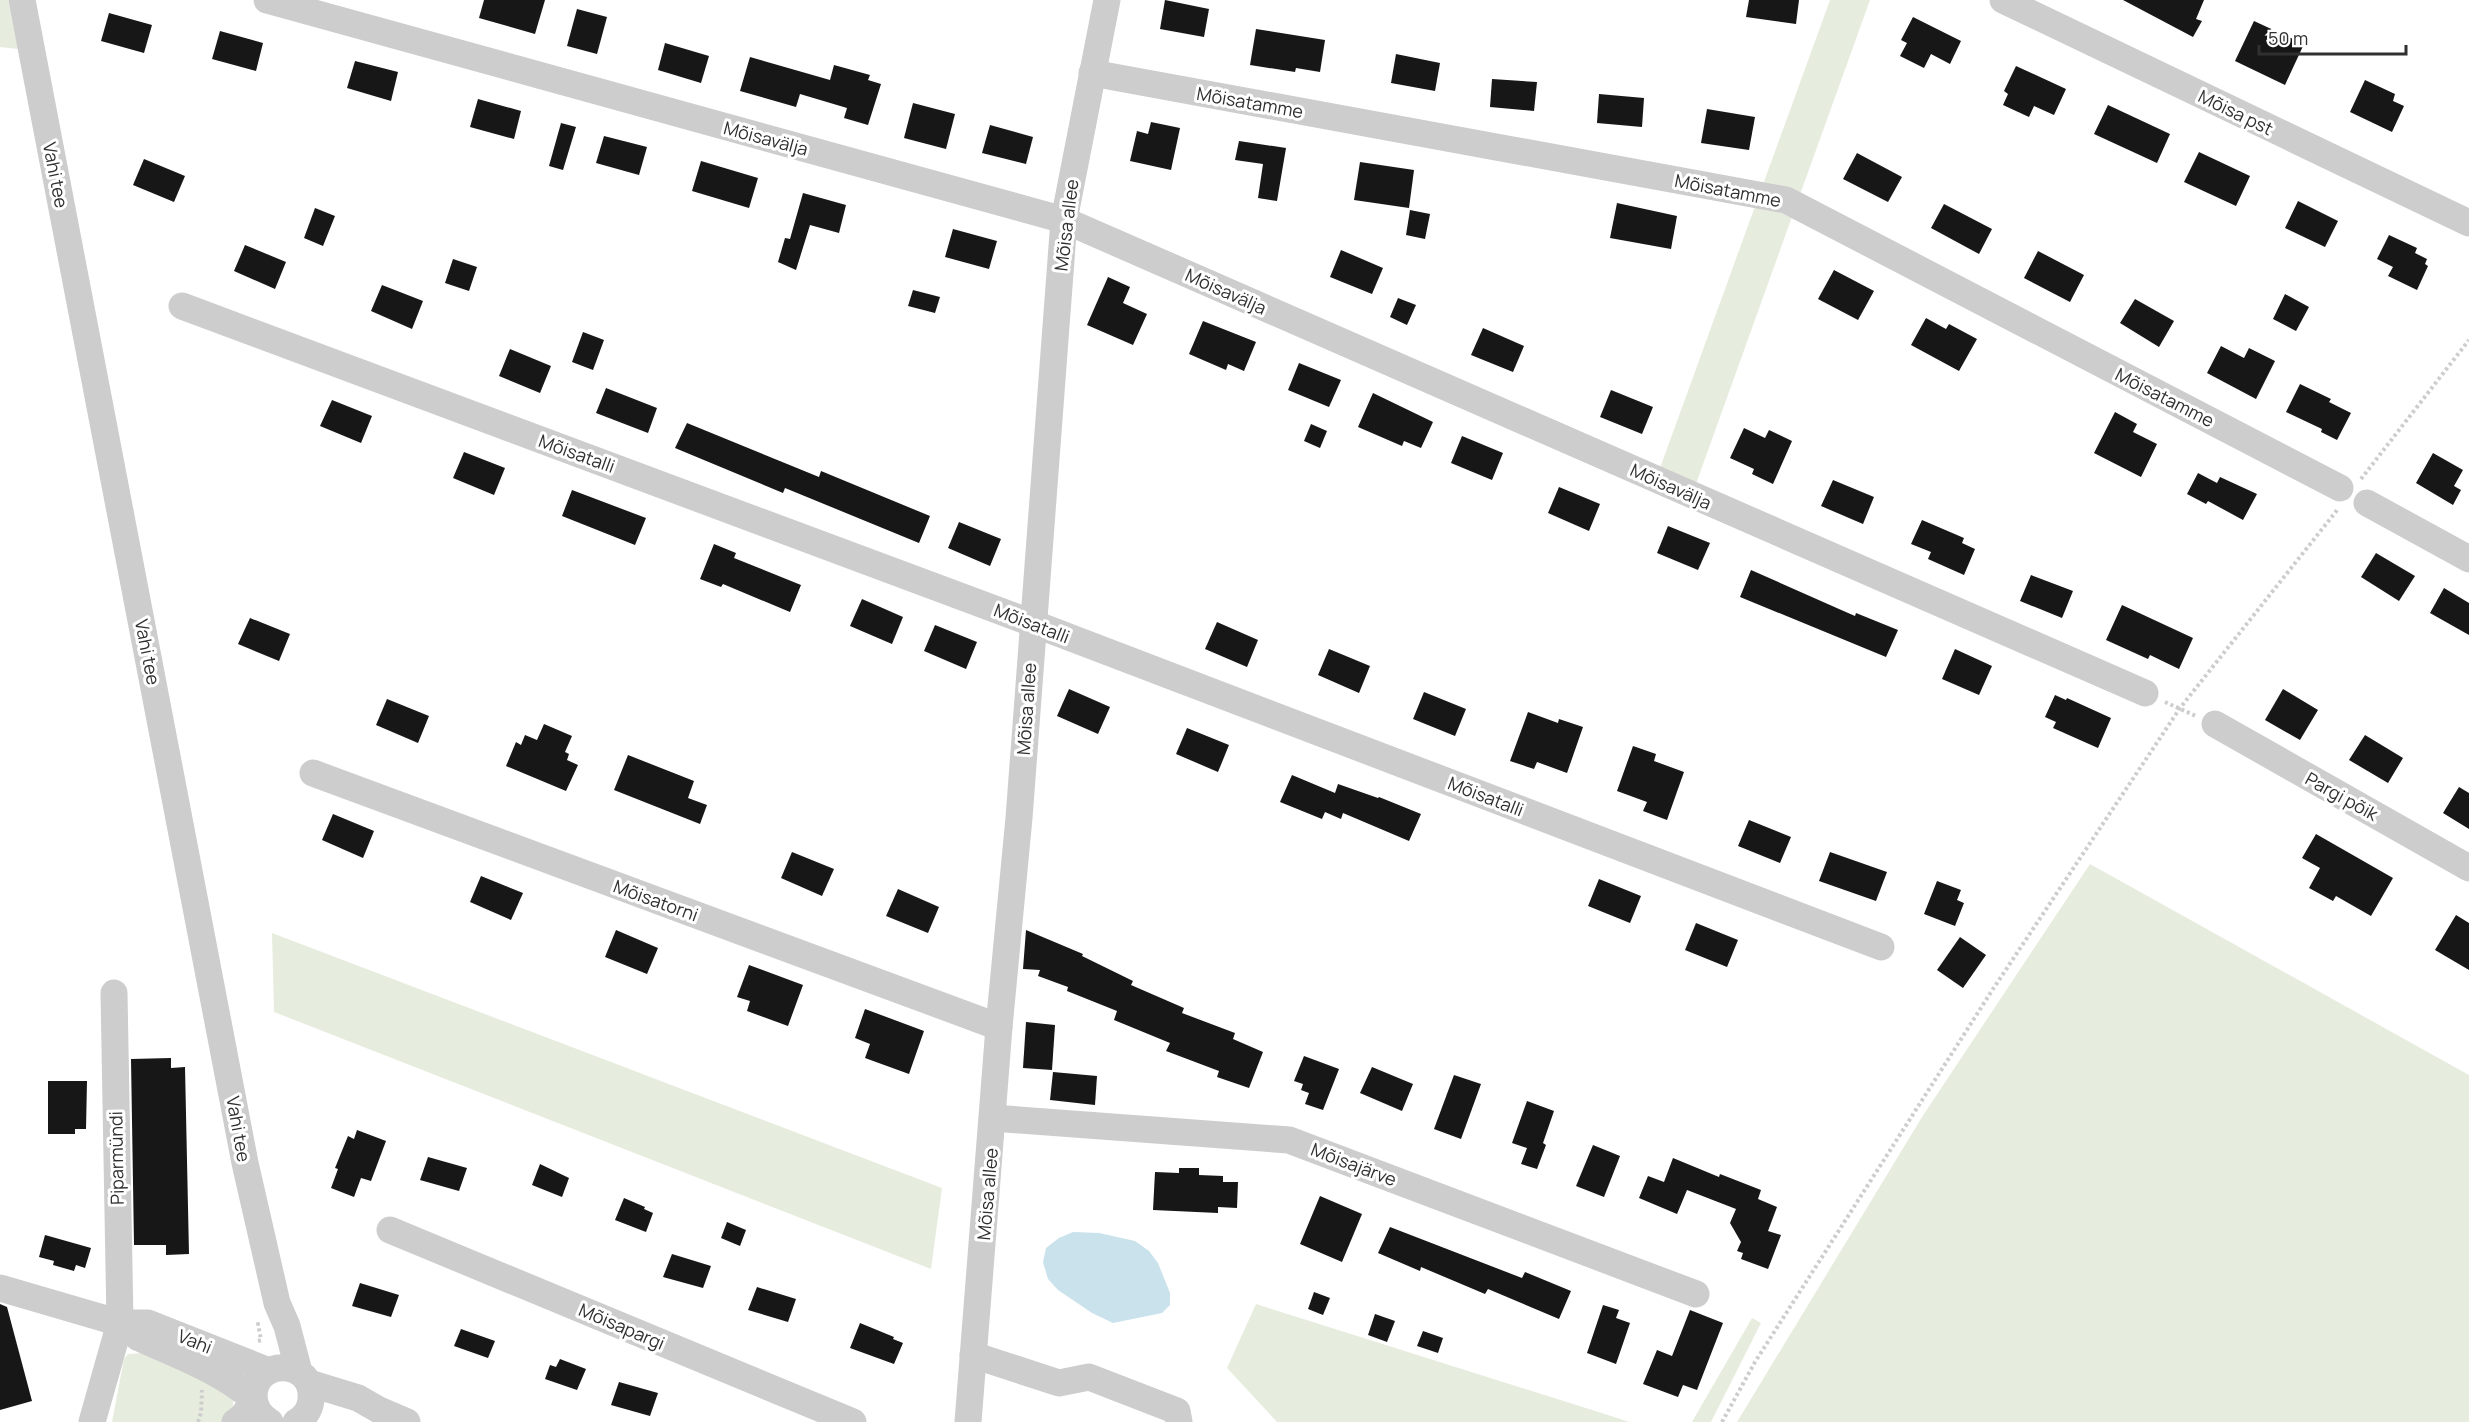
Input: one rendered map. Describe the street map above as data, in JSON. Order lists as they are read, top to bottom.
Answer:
{
  "streets": {
    "street": [
      "Mõisatamme",
      "Mõisa pst",
      "Mõisavälja",
      "Vahi tee",
      "Mõisa allee",
      "Mõisatalli",
      "Pargi põik",
      "Mõisatorni",
      "Piparmündi",
      "Mõisajärve",
      "Mõisapargi",
      "Vahi"
    ]
  },
  "crossings": [
    ["Mõisatamme", "Mõisa allee"],
    ["Mõisavälja", "Mõisa allee"],
    ["Vahi tee", "Vahi"],
    ["Mõisa allee", "Mõisatalli"],
    ["Mõisa allee", "Mõisatorni"],
    ["Mõisa allee", "Mõisajärve"],
    ["Piparmündi", "Vahi"]
  ],
  "scale_bar": "50 m"
}
